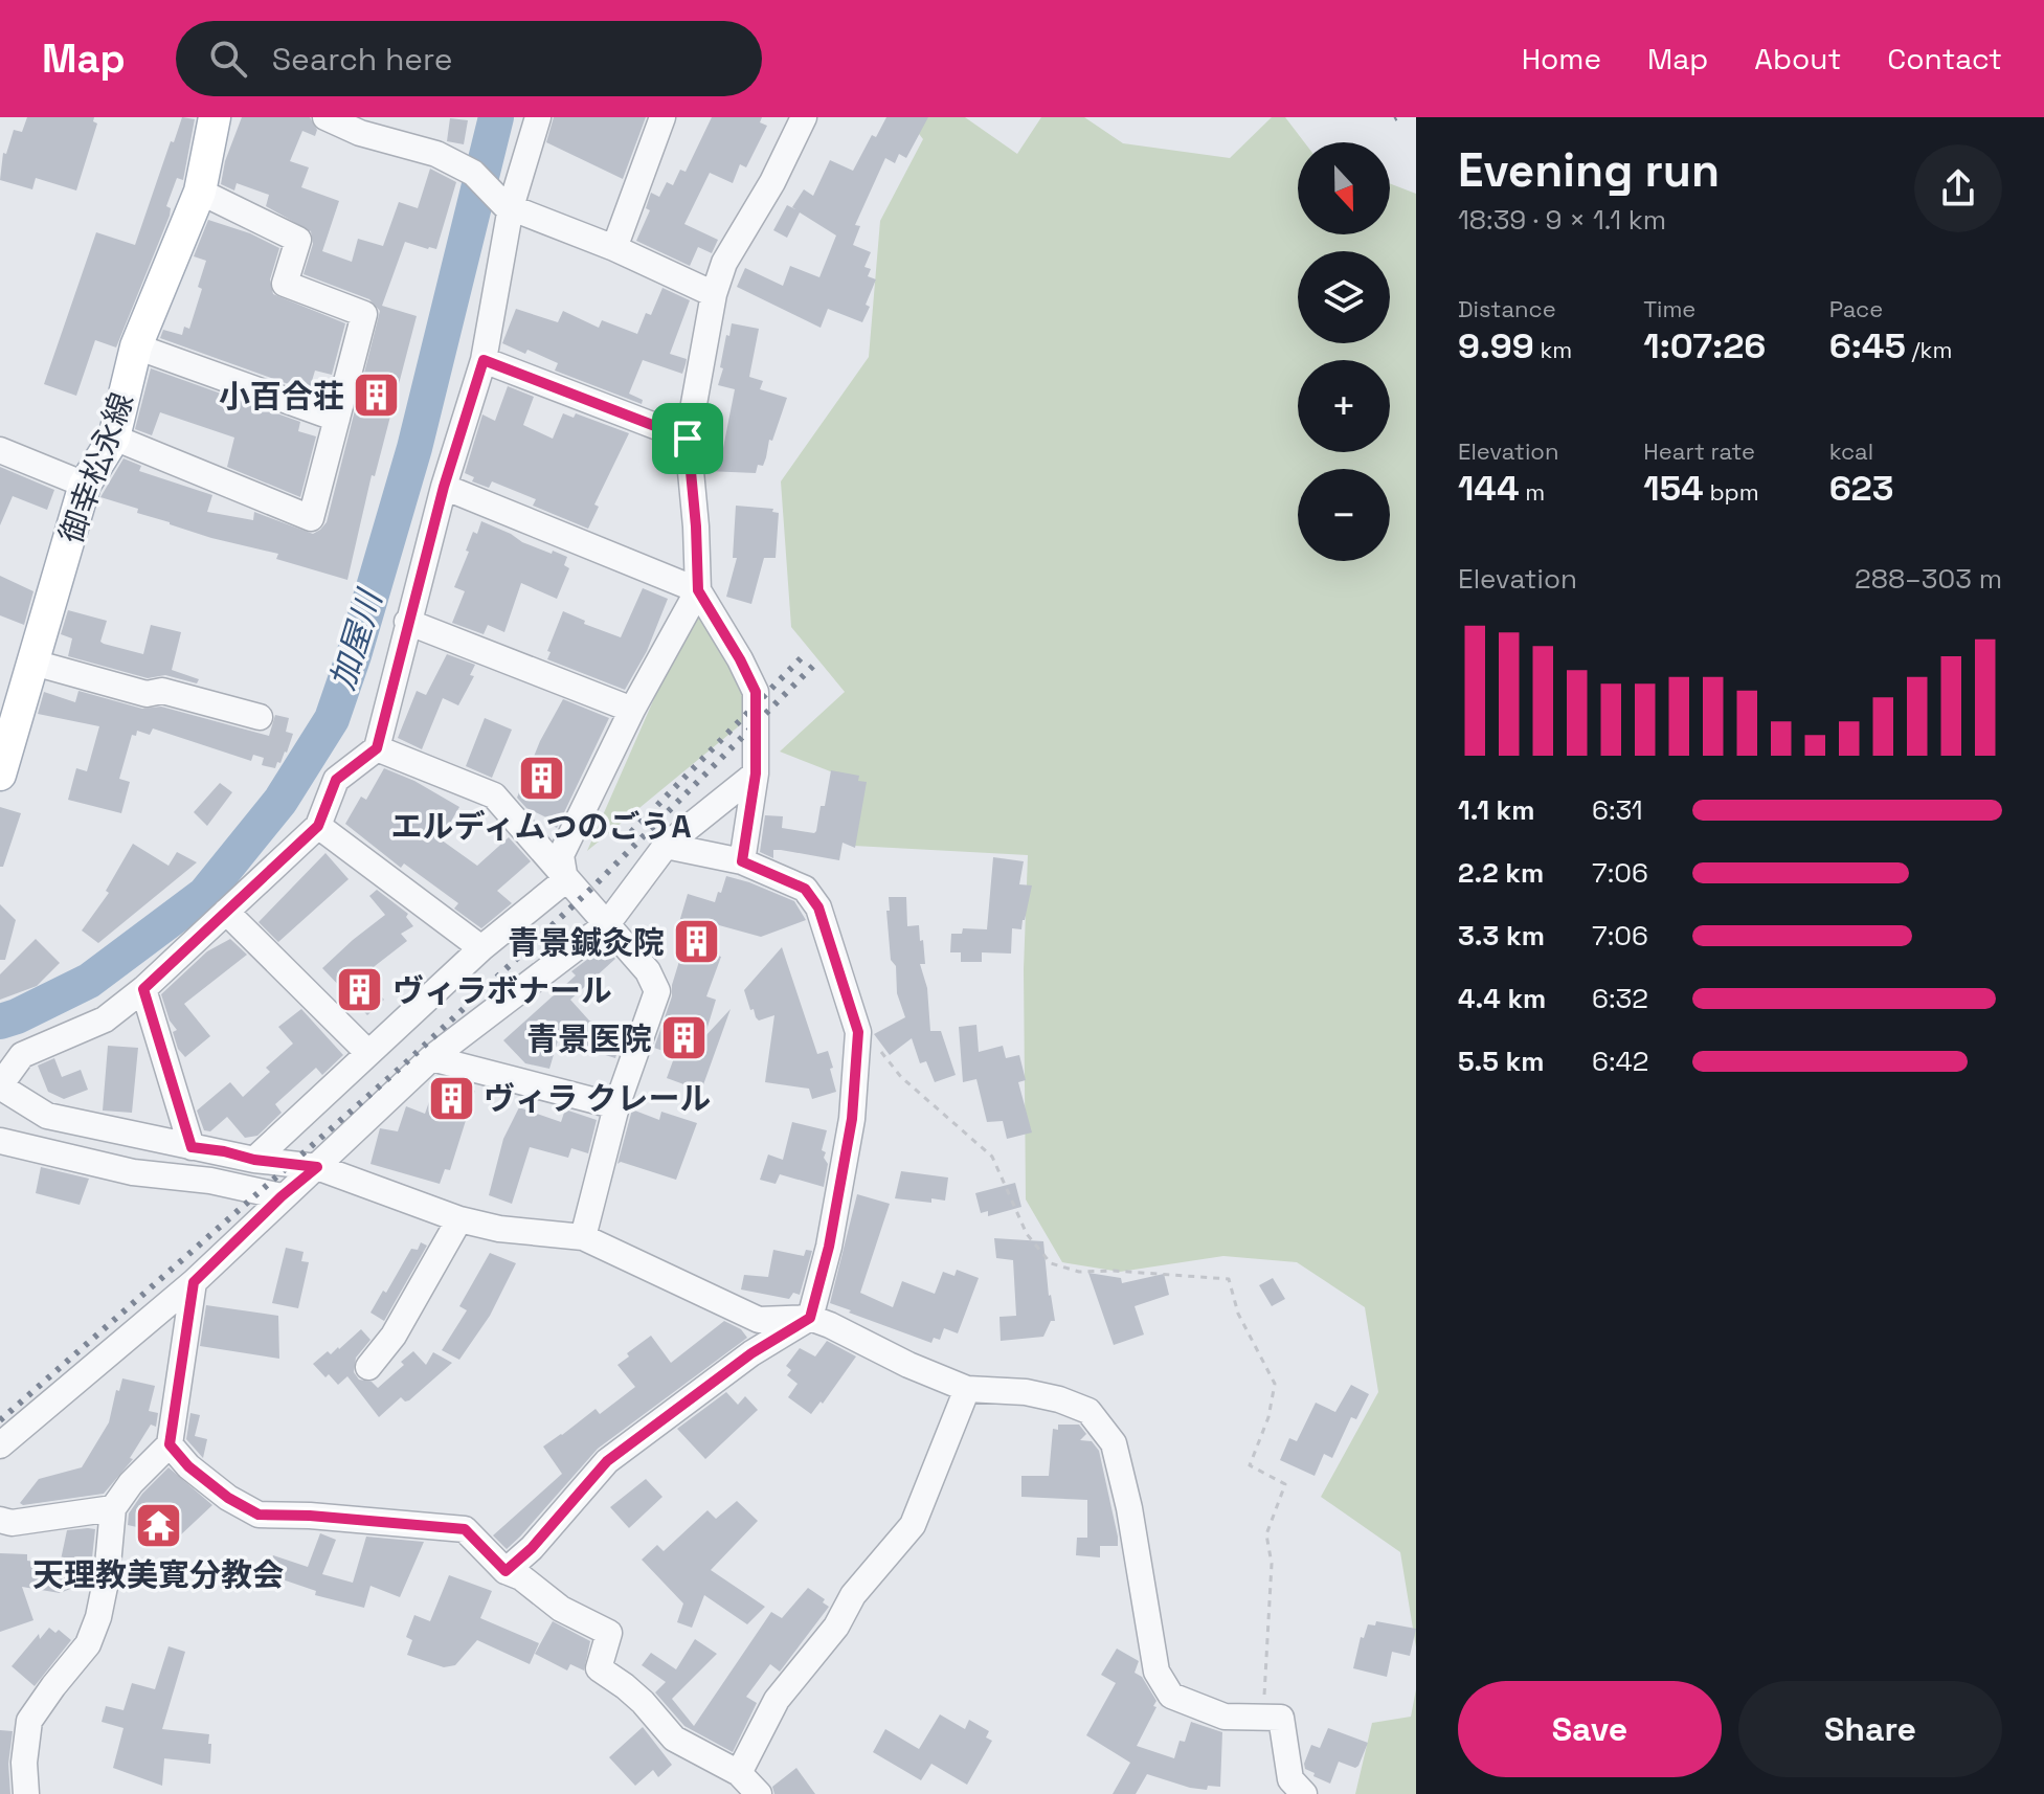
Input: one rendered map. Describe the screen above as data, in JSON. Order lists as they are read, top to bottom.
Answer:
{
  "streets": {
    "main road": ["御幸松永線"]
  },
  "water": ["加屋川"],
  "places": {
    "building": [
      "小百合荘",
      "エルディムつのごうA",
      "青景鍼灸院",
      "ヴィラボナール",
      "青景医院",
      "ヴィラ クレール"
    ],
    "temple": ["天理教美寛分教会"]
  },
  "north": "bottom",
  "page": {
    "header": "Map",
    "search": "Search here",
    "nav": [
      "Home",
      "Map",
      "About",
      "Contact"
    ],
    "heading": ["Evening run", "18:39 · 9 × 1.1 km"],
    "map_buttons": ["+", "−"],
    "stats": [
      ["Distance", "9.99 km"],
      ["Time", "1:07:26"],
      ["Pace", "6:45 /km"],
      ["Elevation", "144 m"],
      ["Heart rate", "154 bpm"],
      ["kcal", "623"]
    ],
    "chart": ["Elevation", "288–303 m"],
    "list": [
      {
        "name": "1.1 km",
        "note": "6:31"
      },
      {
        "name": "2.2 km",
        "note": "7:06"
      },
      {
        "name": "3.3 km",
        "note": "7:06"
      },
      {
        "name": "4.4 km",
        "note": "6:32"
      },
      {
        "name": "5.5 km",
        "note": "6:42"
      }
    ],
    "buttons": ["Save", "Share"]
  }
}
